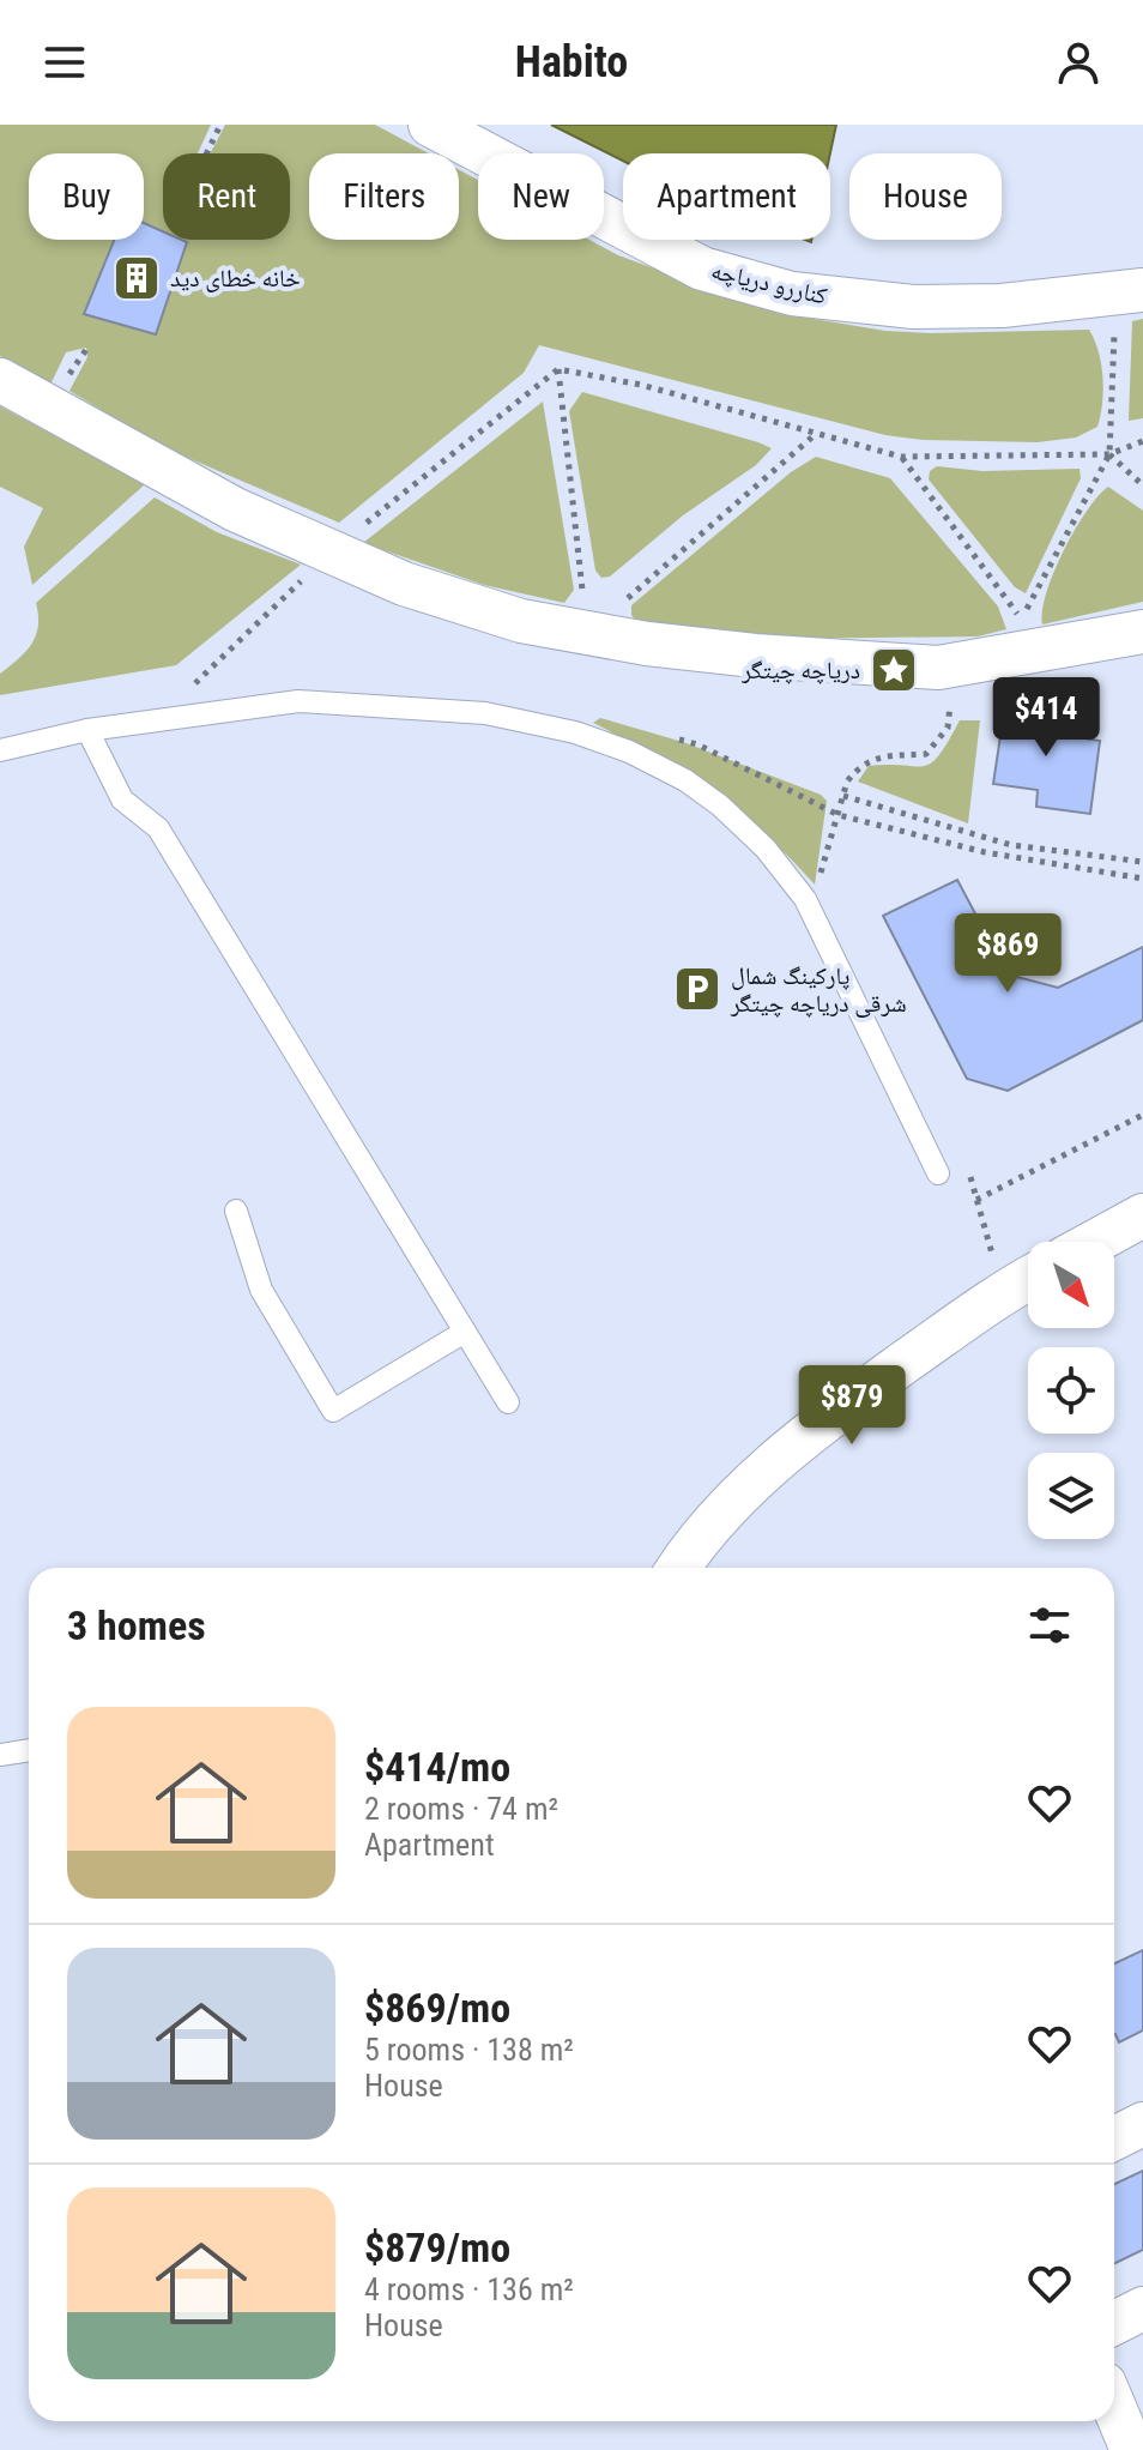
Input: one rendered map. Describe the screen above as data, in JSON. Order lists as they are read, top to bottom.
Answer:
{
  "streets": {
    "street": ["کناررو دریاچه"]
  },
  "places": {
    "building": ["خانه خطای دید"],
    "place": ["دریاچه چیتگر"],
    "parking": ["پارکینگ شمال شرقی دریاچه چیتگر"]
  },
  "north": "bottom right",
  "page": {
    "header": "Habito",
    "chip": [
      "Buy",
      "Rent",
      "Filters",
      "New",
      "Apartment",
      "House"
    ],
    "price": ["$414", "$869", "$879"],
    "heading": "3 homes",
    "list": [
      {
        "name": "$414/mo",
        "note": "2 rooms · 74 m² · Apartment"
      },
      {
        "name": "$869/mo",
        "note": "5 rooms · 138 m² · House"
      },
      {
        "name": "$879/mo",
        "note": "4 rooms · 136 m² · House"
      }
    ]
  }
}
